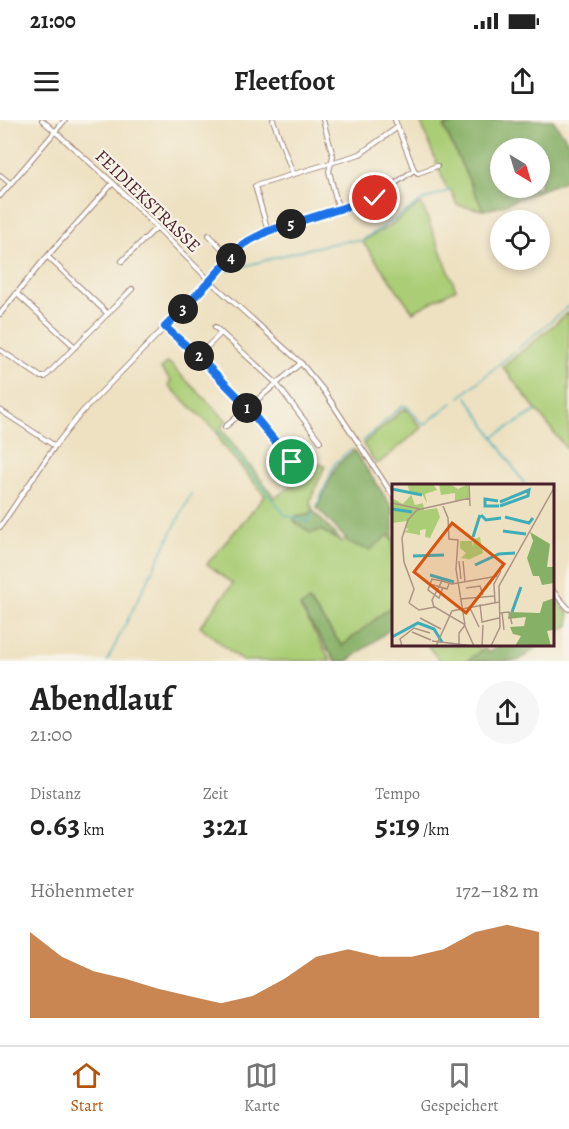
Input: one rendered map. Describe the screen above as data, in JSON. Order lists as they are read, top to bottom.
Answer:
{
  "streets": {
    "street": ["FEIDIEKSTRASSE"]
  },
  "north": "bottom right",
  "page": {
    "status": "21:00",
    "header": "Fleetfoot",
    "pins": [
      "5",
      "4",
      "3",
      "2",
      "1"
    ],
    "heading": ["Abendlauf", "21:00"],
    "stats": [
      ["Distanz", "0.63 km"],
      ["Zeit", "3:21"],
      ["Tempo", "5:19 /km"]
    ],
    "chart": ["Höhenmeter", "172–182 m"],
    "tabs": ["Start", "Karte", "Gespeichert"]
  }
}
